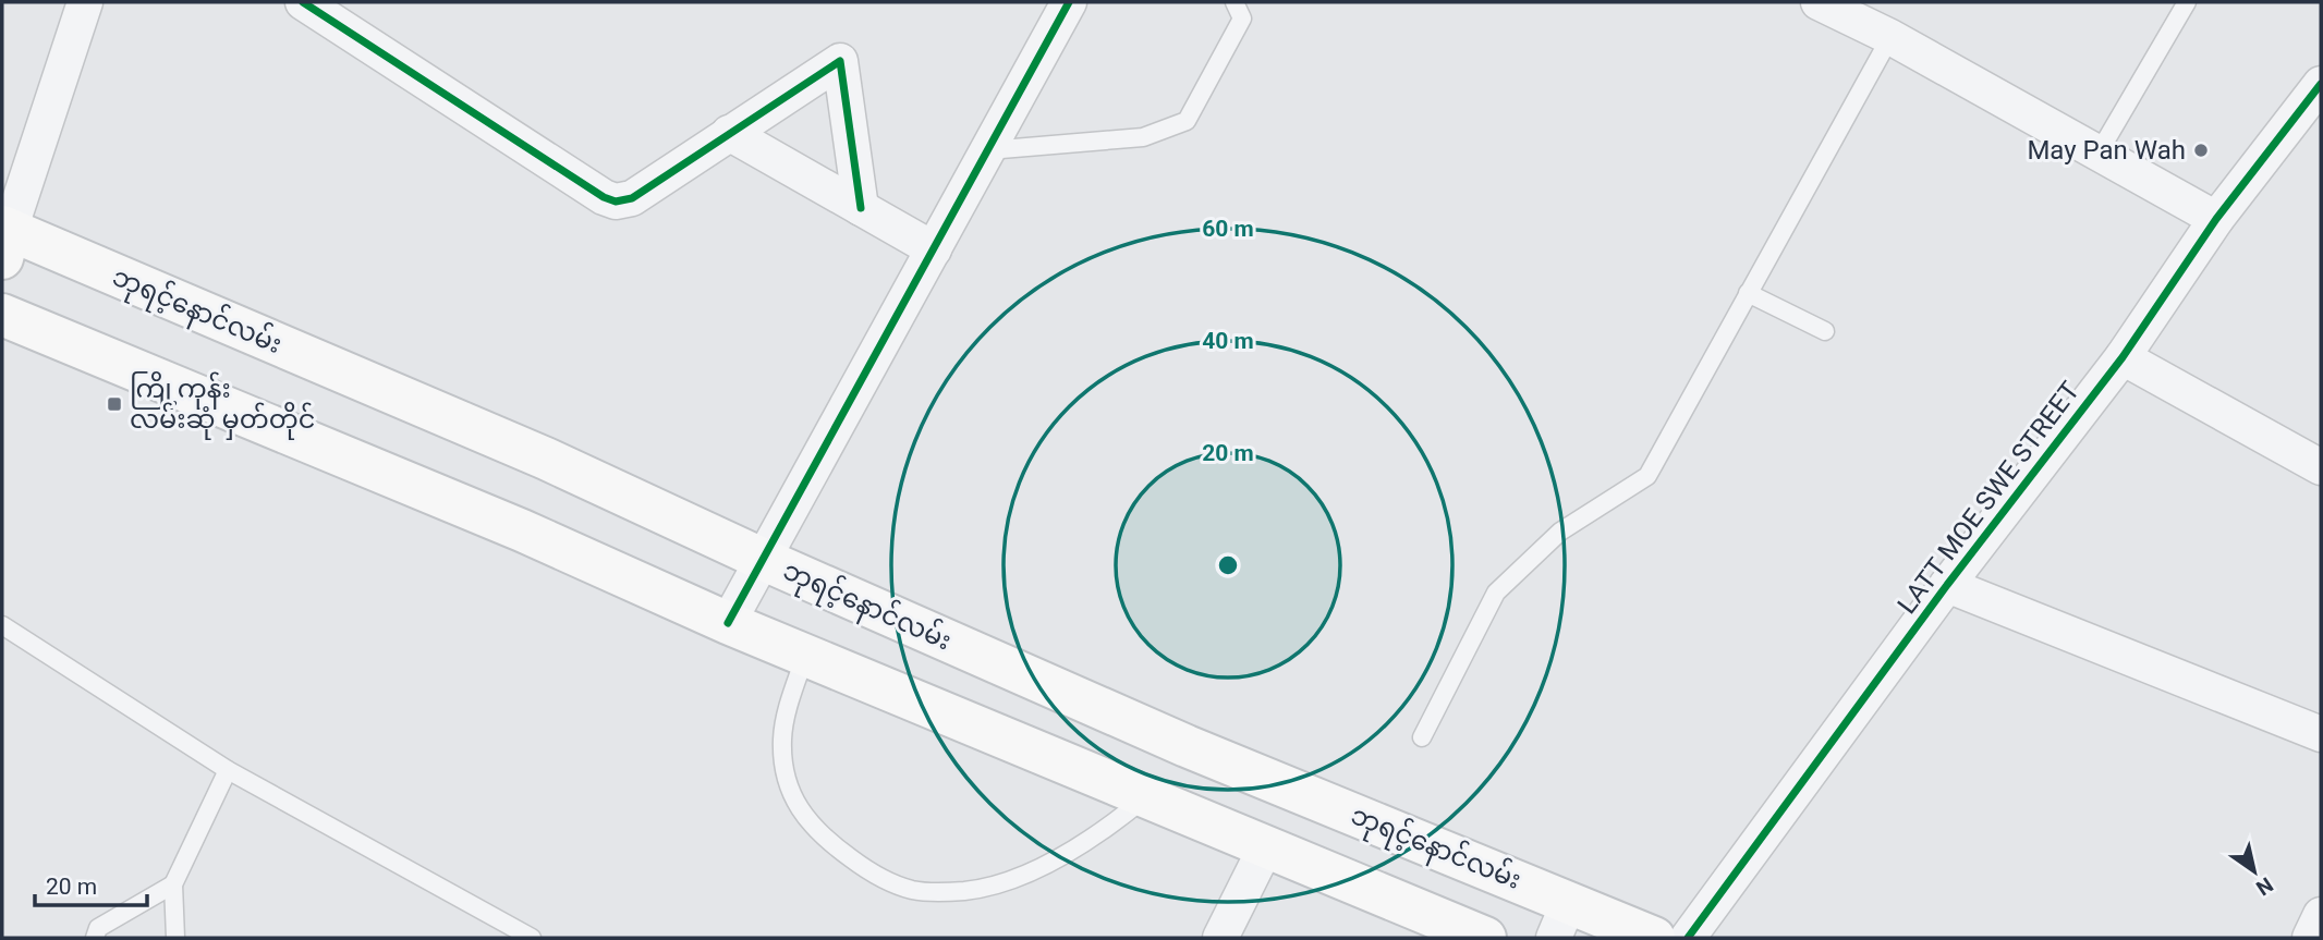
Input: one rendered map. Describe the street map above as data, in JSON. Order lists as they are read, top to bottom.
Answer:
{
  "streets": {
    "main road": ["ဘုရင့်နောင်လမ်း"],
    "street": ["LATT MOE SWE STREET"]
  },
  "places": {
    "other": ["May Pan Wah"],
    "transit": ["ကြို့ကုန်း လမ်းဆုံ မှတ်တိုင်"]
  },
  "scale_bar": "20 m",
  "north": "bottom right",
  "rings": ["60 m", "40 m", "20 m"]
}
